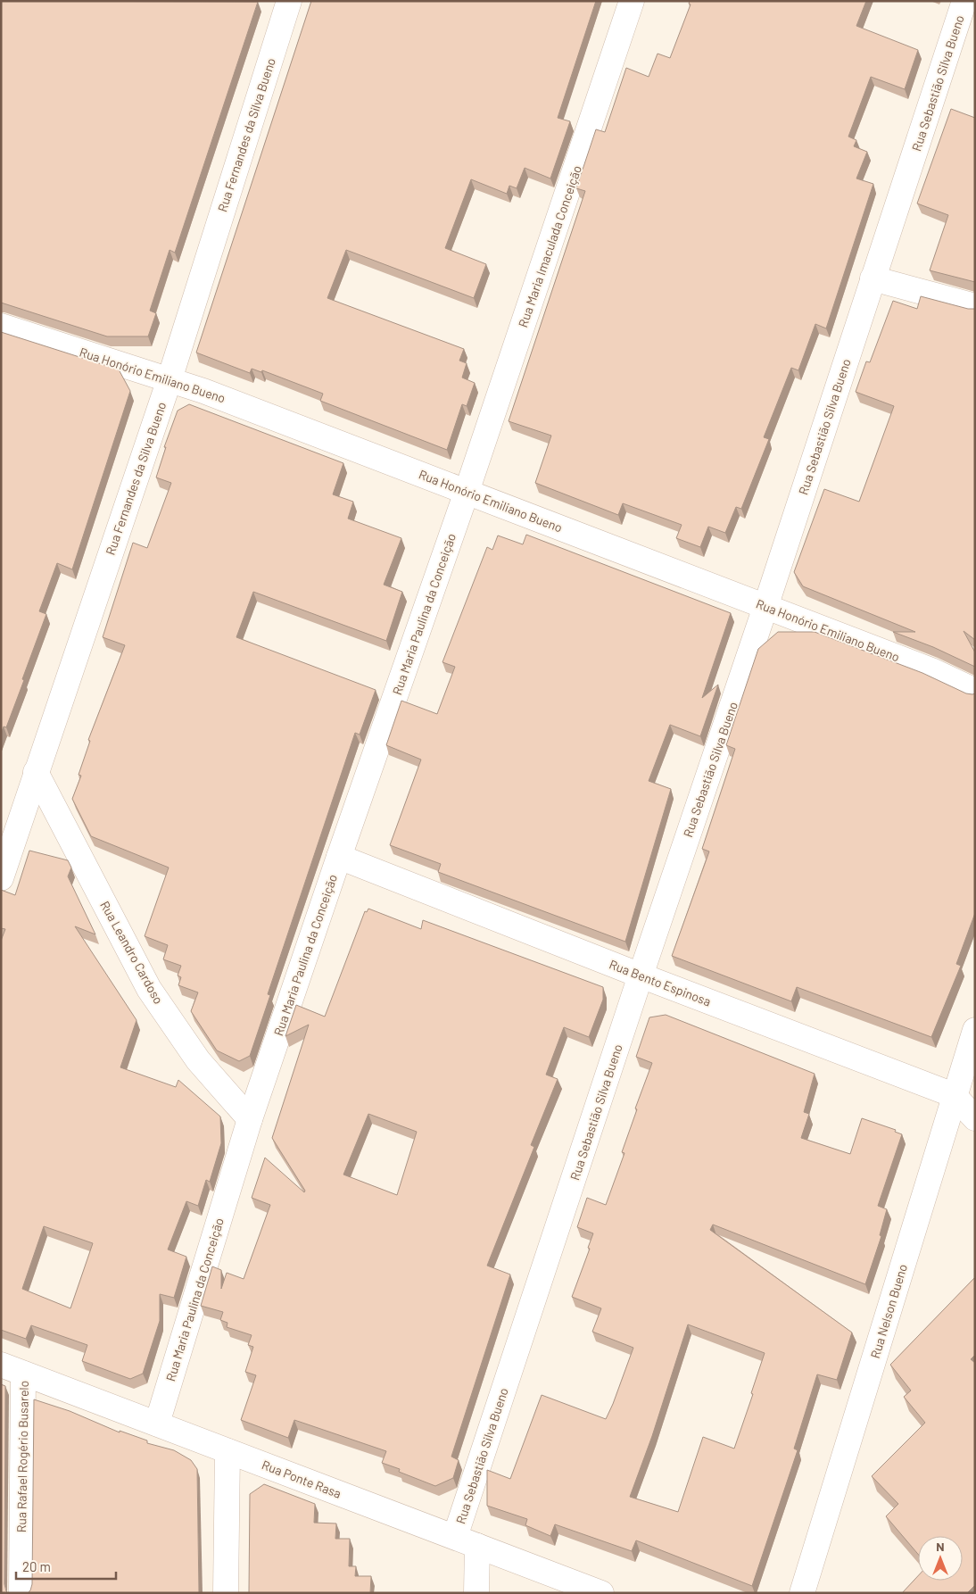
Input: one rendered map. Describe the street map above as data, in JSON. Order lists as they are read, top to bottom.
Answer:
{
  "streets": {
    "street": [
      "Rua Sebastião Silva Bueno",
      "Rua Fernandes da Silva Bueno",
      "Rua Maria Imaculada Conceição",
      "Rua Honório Emiliano Bueno",
      "Rua Maria Paulina da Conceição",
      "Rua Leandro Cardoso",
      "Rua Bento Espinosa",
      "Rua Nelson Bueno",
      "Rua Rafael Rogério Busarelo",
      "Rua Ponte Rasa"
    ]
  },
  "crossings": [
    ["Rua Sebastião Silva Bueno", "Rua Honório Emiliano Bueno"],
    ["Rua Sebastião Silva Bueno", "Rua Bento Espinosa"],
    ["Rua Sebastião Silva Bueno", "Rua Ponte Rasa"],
    ["Rua Fernandes da Silva Bueno", "Rua Honório Emiliano Bueno"],
    ["Rua Fernandes da Silva Bueno", "Rua Leandro Cardoso"],
    ["Rua Maria Imaculada Conceição", "Rua Honório Emiliano Bueno"],
    ["Rua Maria Imaculada Conceição", "Rua Maria Paulina da Conceição"],
    ["Rua Honório Emiliano Bueno", "Rua Maria Paulina da Conceição"],
    ["Rua Maria Paulina da Conceição", "Rua Leandro Cardoso"],
    ["Rua Maria Paulina da Conceição", "Rua Bento Espinosa"],
    ["Rua Maria Paulina da Conceição", "Rua Ponte Rasa"],
    ["Rua Bento Espinosa", "Rua Nelson Bueno"],
    ["Rua Rafael Rogério Busarelo", "Rua Ponte Rasa"]
  ],
  "scale_bar": "20 m",
  "north": "top"
}
